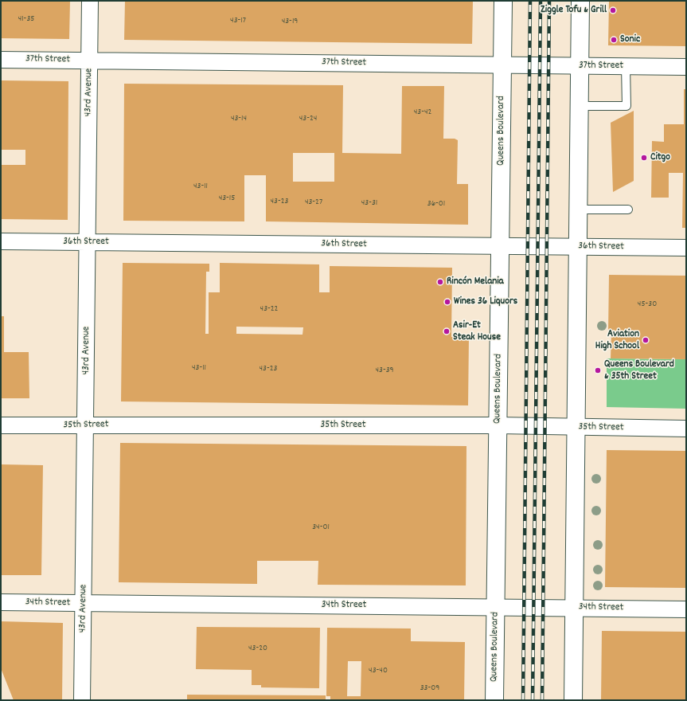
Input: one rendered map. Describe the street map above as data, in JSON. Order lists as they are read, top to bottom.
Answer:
{
  "streets": {
    "main road": ["Queens Boulevard"],
    "street": [
      "37th Street",
      "43rd Avenue",
      "36th Street",
      "35th Street",
      "34th Street"
    ]
  },
  "crossings": [
    ["37th Street", "43rd Avenue"],
    ["37th Street", "Queens Boulevard"],
    ["43rd Avenue", "36th Street"],
    ["43rd Avenue", "35th Street"],
    ["43rd Avenue", "34th Street"],
    ["Queens Boulevard", "36th Street"],
    ["Queens Boulevard", "35th Street"],
    ["Queens Boulevard", "34th Street"]
  ],
  "places": [
    "Ziggle Tofu & Grill",
    "Sonic",
    "Citgo",
    "Rincón Melania",
    "Wines 36 Liquors",
    "Asir-Et Steak House",
    "Aviation High School",
    "Queens Boulevard & 35th Street"
  ],
  "house_numbers": [
    "41-35",
    "43-17",
    "43-19",
    "43-42",
    "43-14",
    "43-24",
    "43-11",
    "43-15",
    "43-23",
    "43-27",
    "43-31",
    "36-01",
    "45-30",
    "43-22",
    "43-11",
    "43-23",
    "43-39",
    "34-01",
    "43-20",
    "43-40",
    "33-09"
  ]
}
